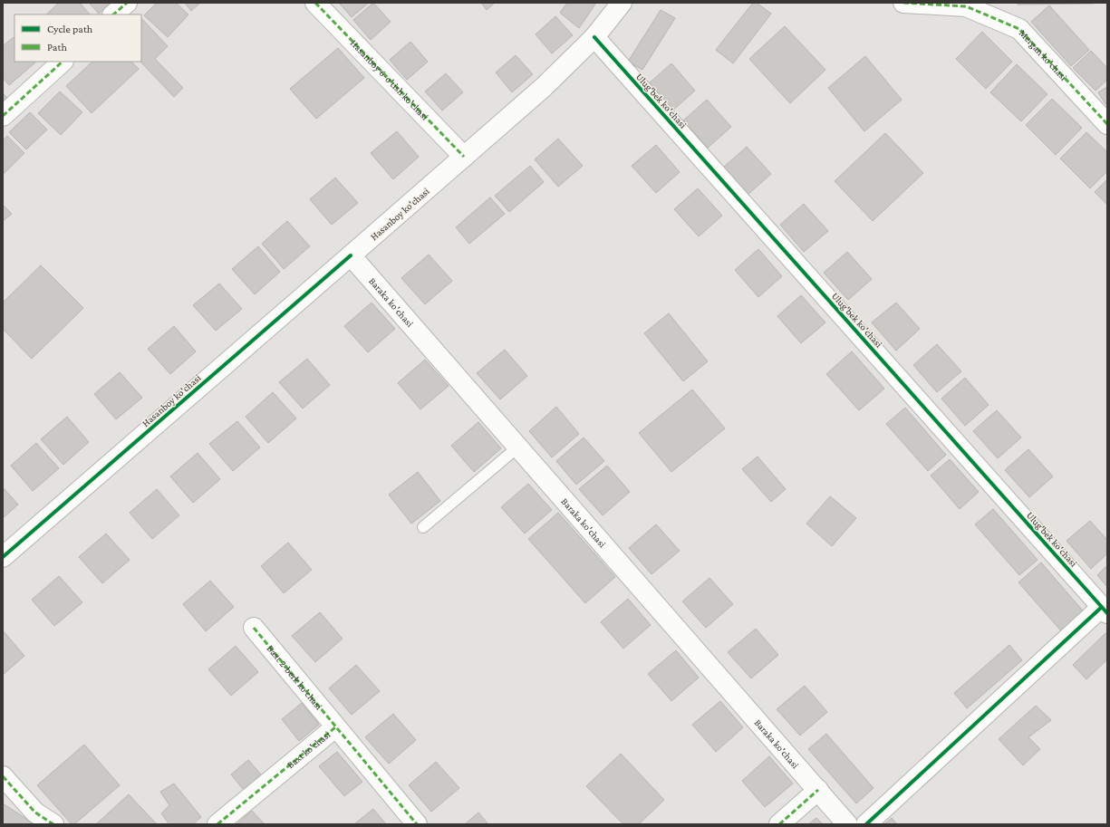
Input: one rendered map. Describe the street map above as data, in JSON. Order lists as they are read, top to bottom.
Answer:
{
  "streets": {
    "street": [
      "Mergan ko'chasi",
      "Hasanboy 6-o'tish ko'chasi",
      "Ulug'bek ko'chasi",
      "Hasanboy ko'chasi",
      "Baraka ko'chasi",
      "Baxt 2-berk ko'chasi",
      "Baxt ko'chasi"
    ]
  },
  "crossings": [
    ["Hasanboy 6-o'tish ko'chasi", "Hasanboy ko'chasi"],
    ["Ulug'bek ko'chasi", "Hasanboy ko'chasi"],
    ["Hasanboy ko'chasi", "Baraka ko'chasi"],
    ["Baxt 2-berk ko'chasi", "Baxt ko'chasi"]
  ],
  "legend": ["Cycle path", "Path"]
}
